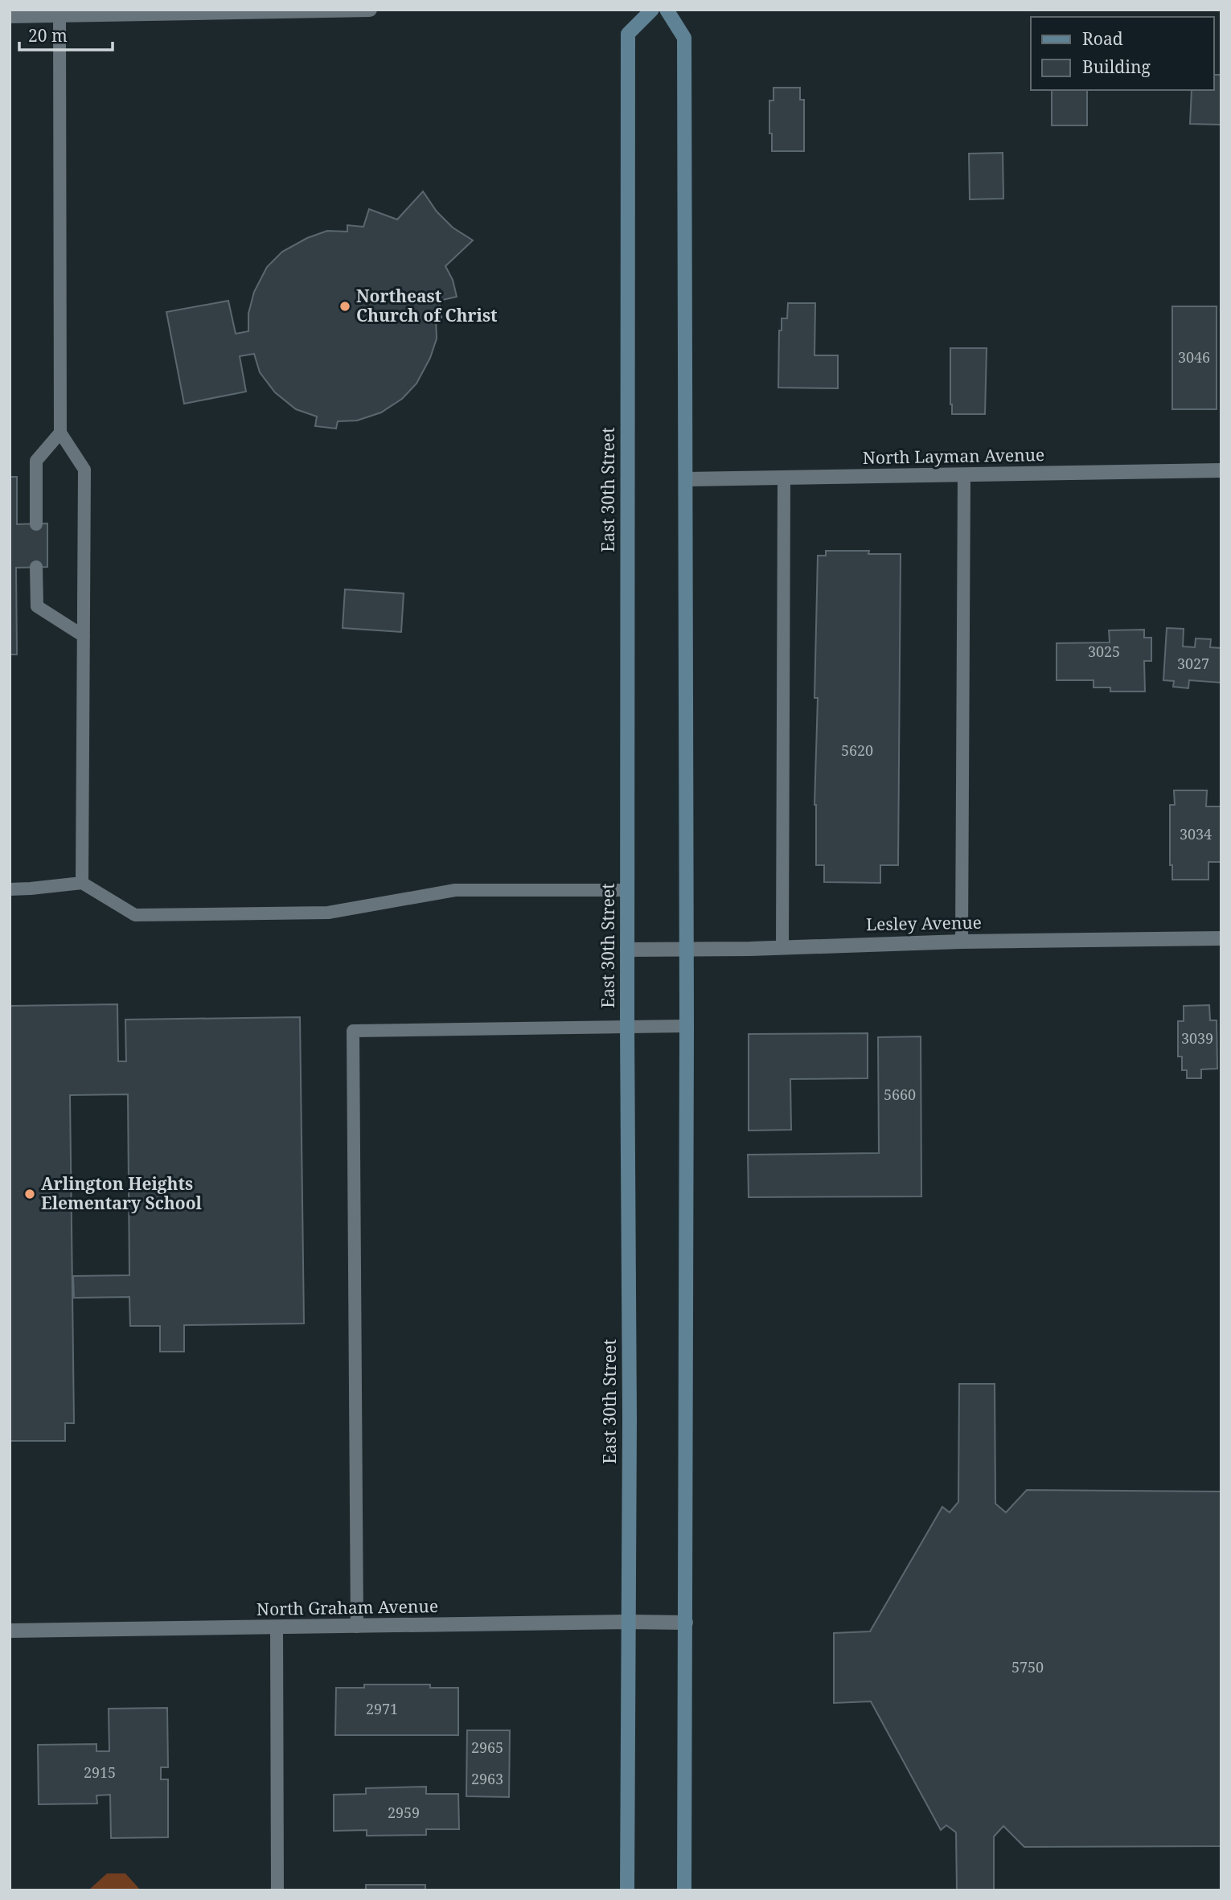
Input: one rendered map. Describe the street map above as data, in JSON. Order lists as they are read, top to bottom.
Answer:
{
  "streets": {
    "main road": ["East 30th Street"],
    "street": ["North Layman Avenue", "Lesley Avenue", "North Graham Avenue"]
  },
  "crossings": [
    ["East 30th Street", "Lesley Avenue"],
    ["East 30th Street", "North Graham Avenue"]
  ],
  "places": ["Northeast Church of Christ", "Arlington Heights Elementary School"],
  "house_numbers": [
    "3046",
    "3025",
    "3027",
    "5620",
    "3034",
    "3039",
    "5660",
    "5750",
    "2971",
    "2965",
    "2915",
    "2963",
    "2959"
  ],
  "legend": ["Road", "Building"],
  "scale_bar": "20 m"
}
